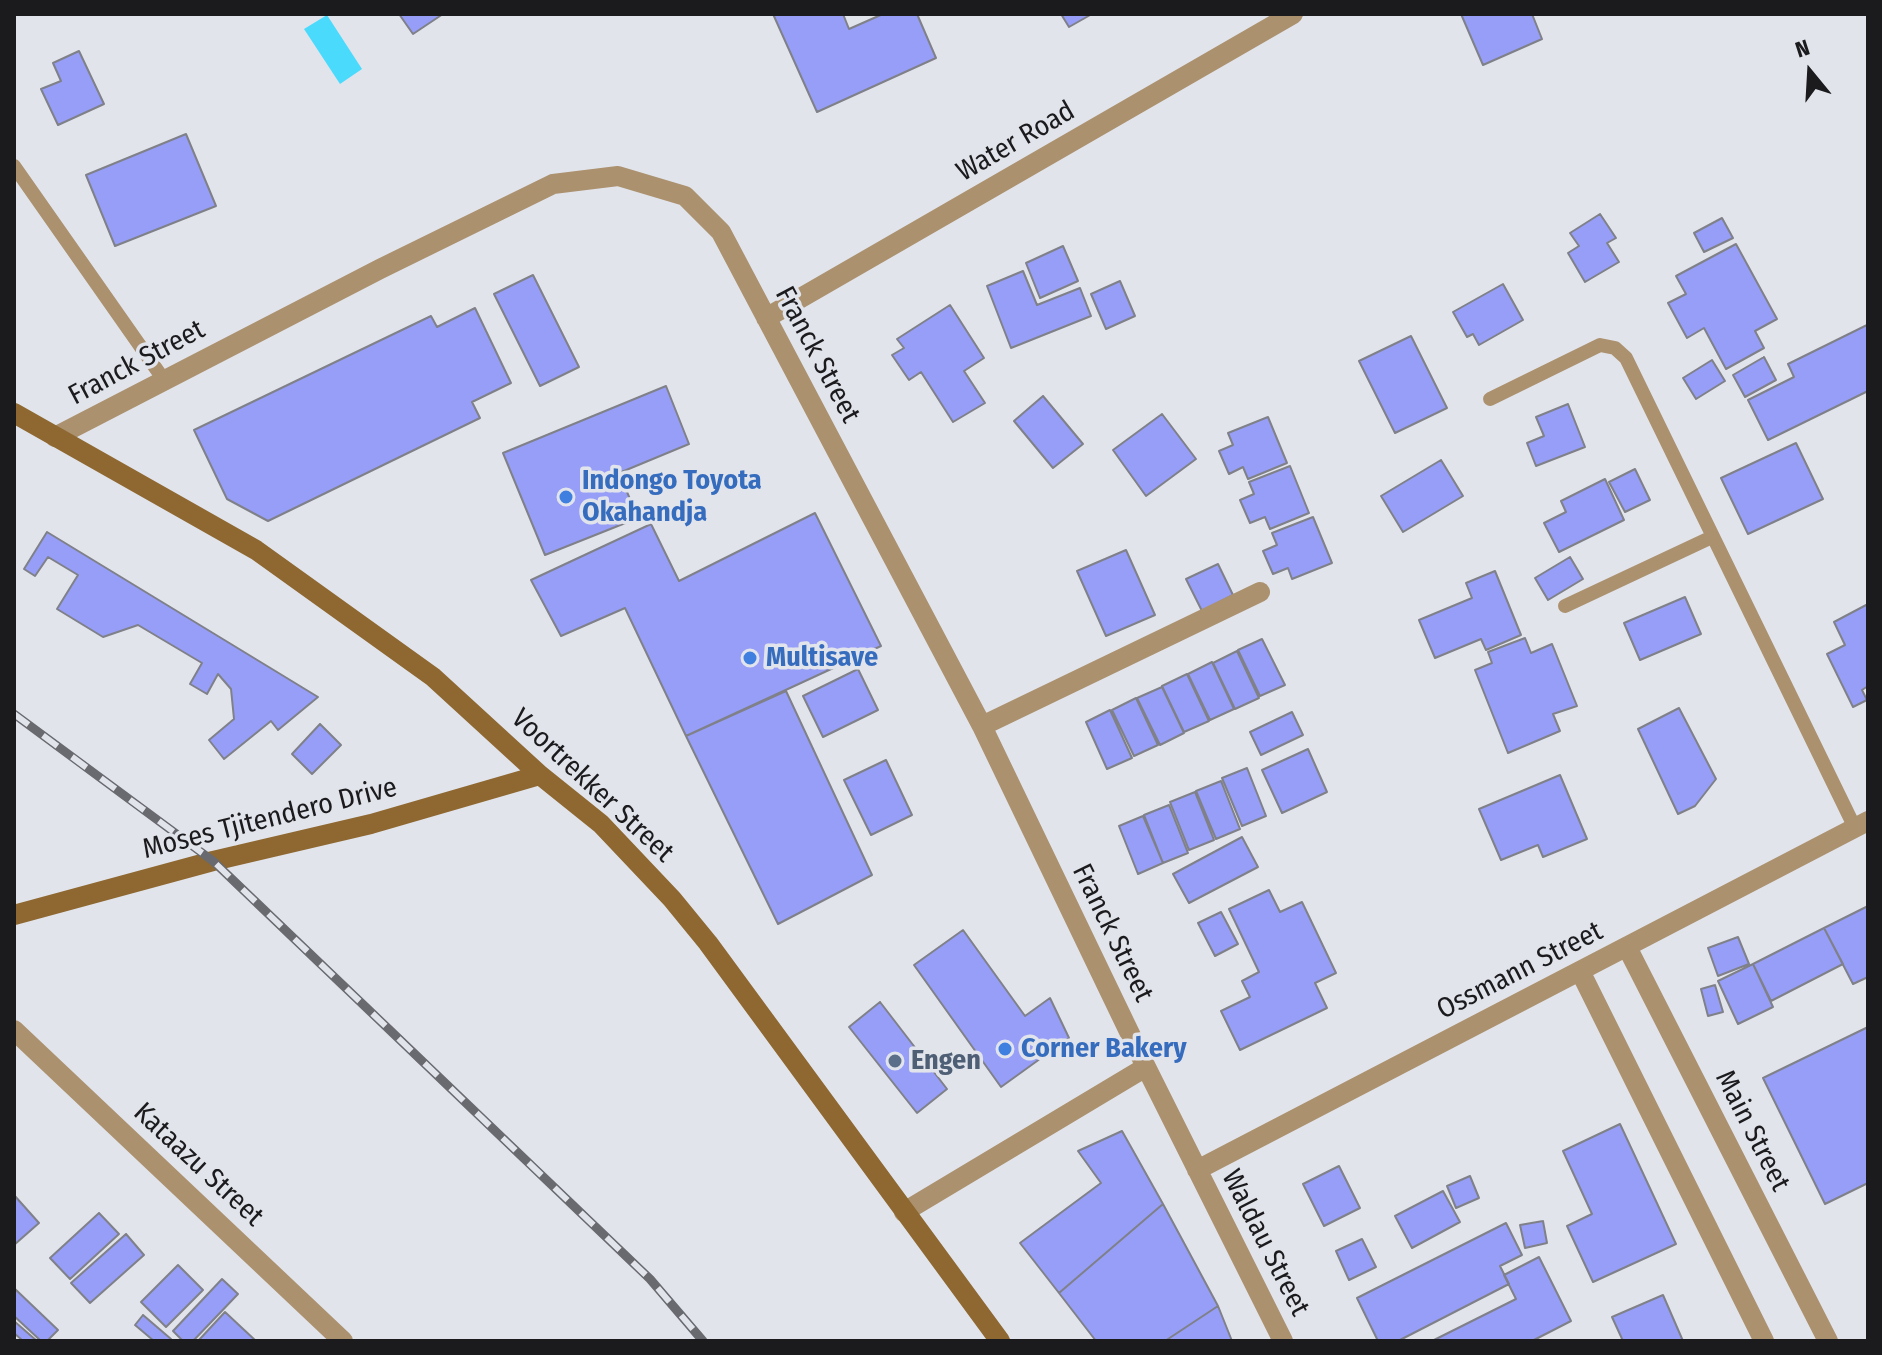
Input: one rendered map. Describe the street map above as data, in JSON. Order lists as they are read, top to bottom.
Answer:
{
  "streets": {
    "main road": ["Voortrekker Street", "Moses Tjitendero Drive"],
    "street": [
      "Water Road",
      "Franck Street",
      "Ossmann Street",
      "Main Street",
      "Kataazu Street",
      "Waldau Street"
    ]
  },
  "crossings": [
    ["Water Road", "Franck Street"],
    ["Franck Street", "Voortrekker Street"],
    ["Franck Street", "Ossmann Street"],
    ["Franck Street", "Waldau Street"],
    ["Voortrekker Street", "Moses Tjitendero Drive"],
    ["Ossmann Street", "Main Street"],
    ["Ossmann Street", "Waldau Street"]
  ],
  "places": [
    "Indongo Toyota Okahandja",
    "Multisave",
    "Corner Bakery",
    "Engen"
  ],
  "north": "top"
}
